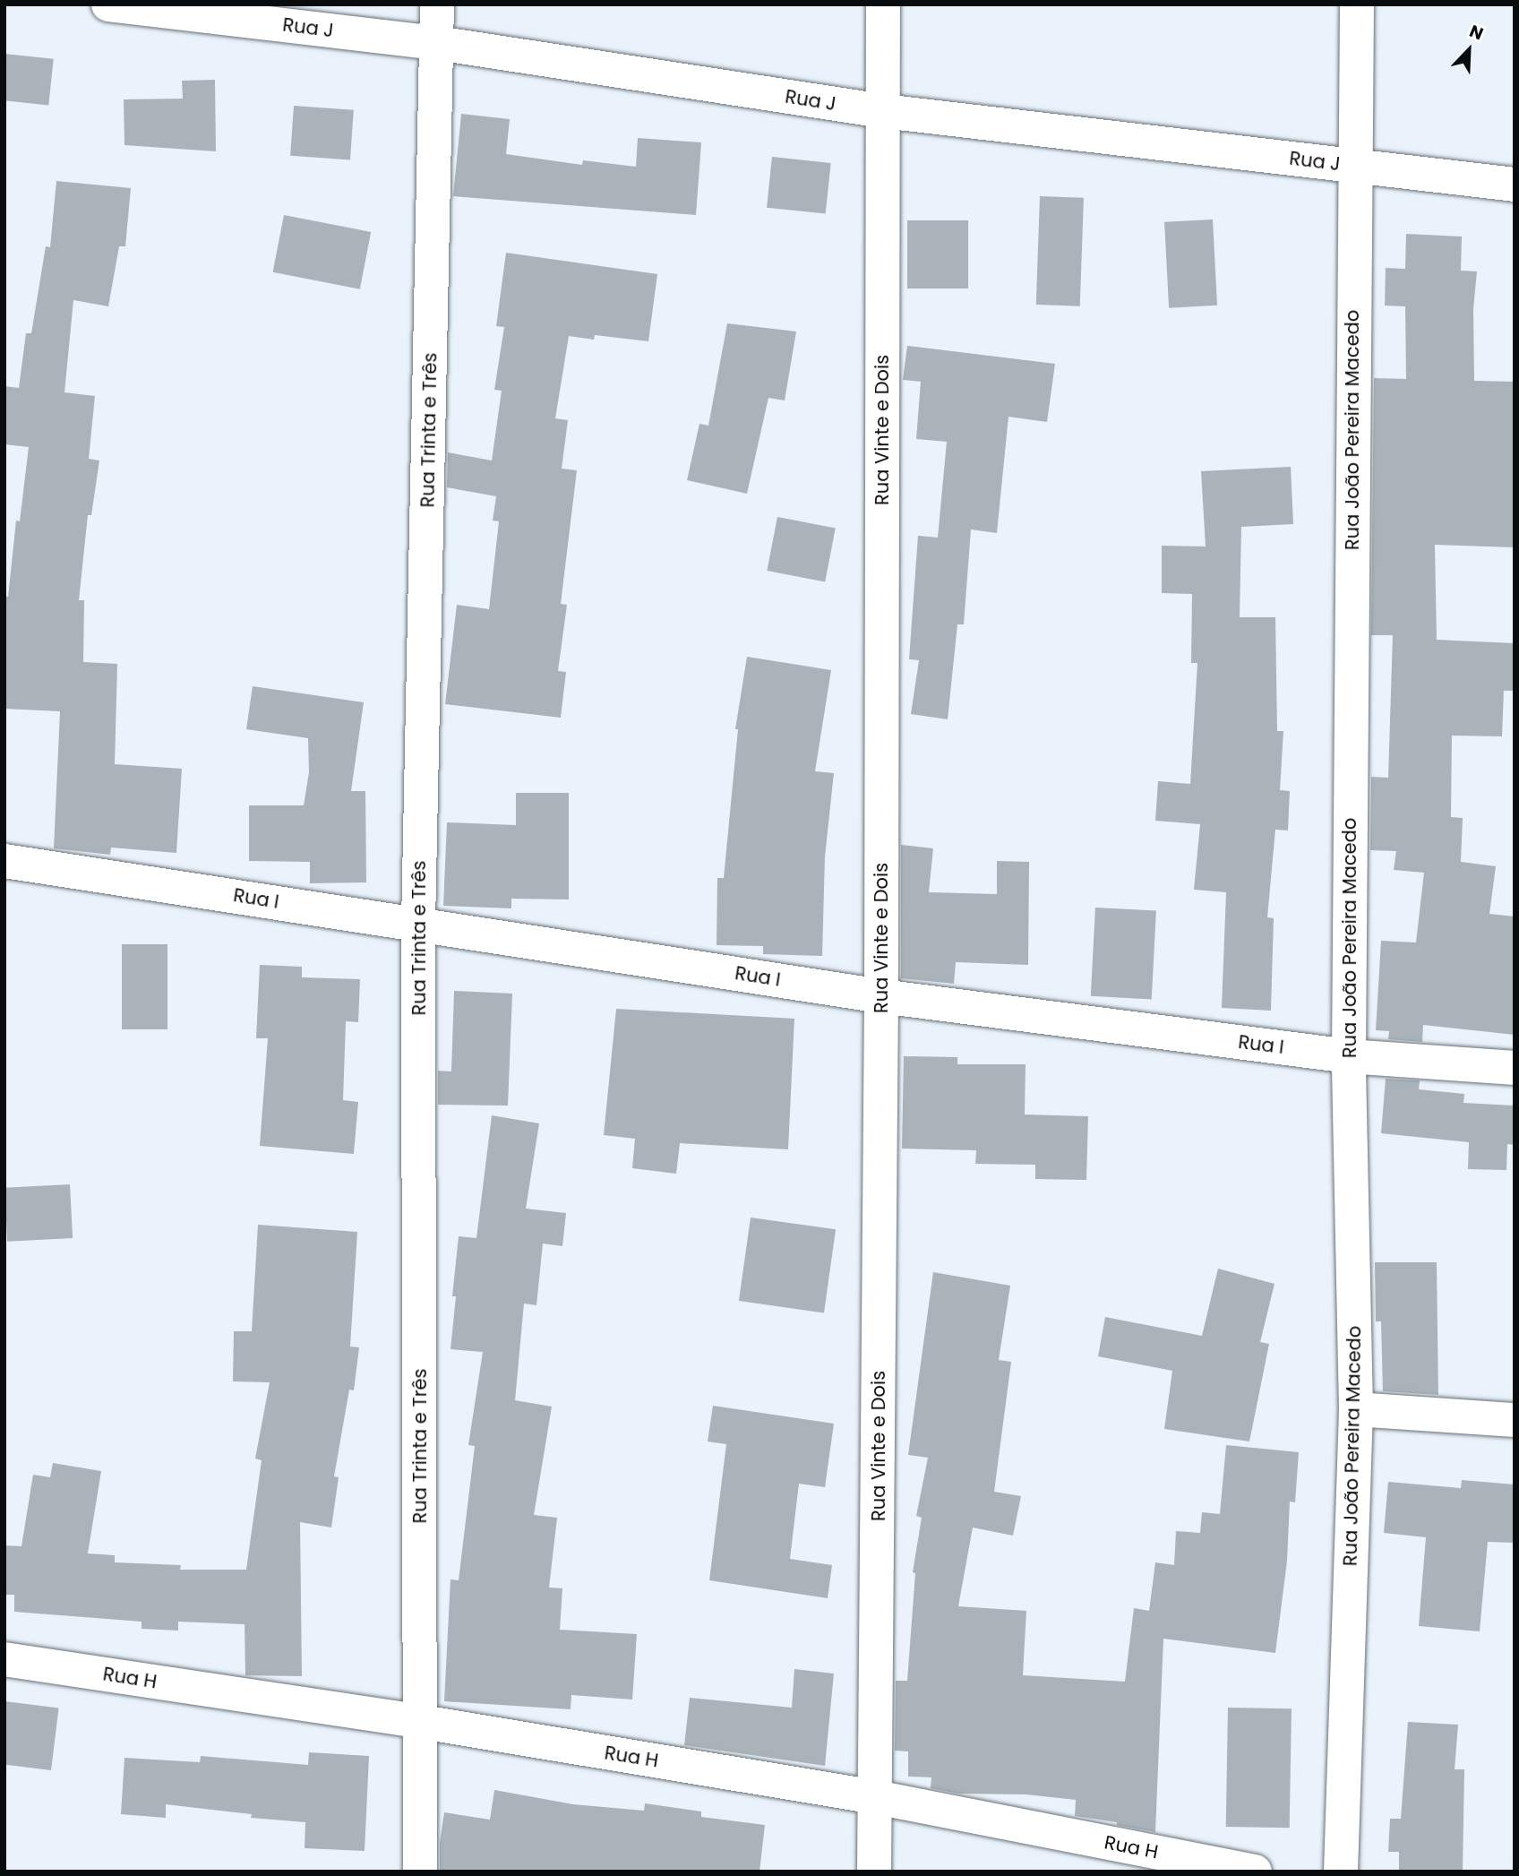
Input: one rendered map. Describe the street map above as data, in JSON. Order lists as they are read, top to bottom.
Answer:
{
  "streets": {
    "street": [
      "Rua J",
      "Rua Trinta e Três",
      "Rua Vinte e Dois",
      "Rua João Pereira Macedo",
      "Rua I",
      "Rua H"
    ]
  },
  "crossings": [
    ["Rua J", "Rua Trinta e Três"],
    ["Rua J", "Rua Vinte e Dois"],
    ["Rua J", "Rua João Pereira Macedo"],
    ["Rua Trinta e Três", "Rua I"],
    ["Rua Trinta e Três", "Rua H"],
    ["Rua Vinte e Dois", "Rua I"],
    ["Rua Vinte e Dois", "Rua H"],
    ["Rua João Pereira Macedo", "Rua I"]
  ],
  "north": "top right"
}
